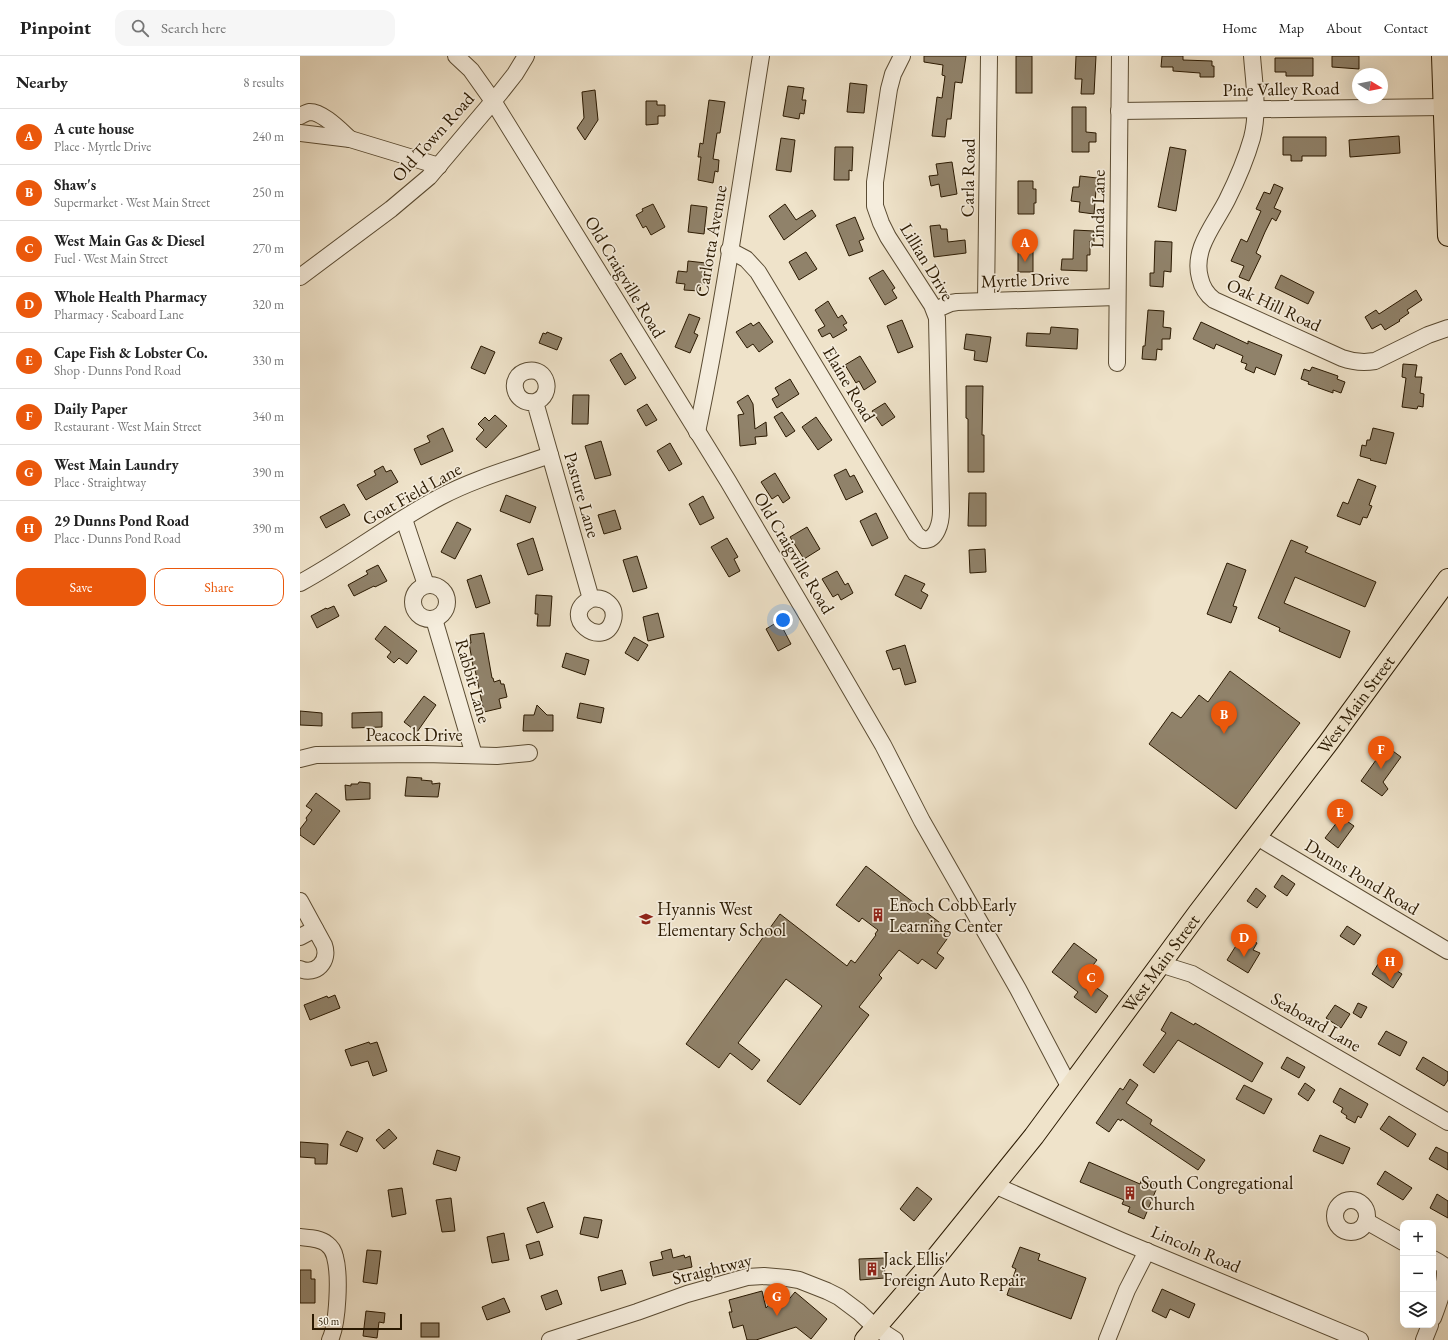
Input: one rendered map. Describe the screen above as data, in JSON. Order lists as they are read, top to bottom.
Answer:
{
  "streets": {
    "main road": ["West Main Street"],
    "street": [
      "Pine Valley Road",
      "Old Town Road",
      "Carla Road",
      "Linda Lane",
      "Carlotta Avenue",
      "Lillian Drive",
      "Old Craigville Road",
      "Myrtle Drive",
      "Oak Hill Road",
      "Elaine Road",
      "Goat Field Lane",
      "Pasture Lane",
      "Rabbit Lane",
      "Peacock Drive",
      "Dunns Pond Road",
      "Seaboard Lane",
      "Lincoln Road",
      "Straightway"
    ]
  },
  "crossings": [
    ["Pine Valley Road", "Linda Lane"],
    ["Pine Valley Road", "Oak Hill Road"],
    ["Old Town Road", "Old Craigville Road"],
    ["Carla Road", "Myrtle Drive"],
    ["Linda Lane", "Myrtle Drive"],
    ["Carlotta Avenue", "Old Craigville Road"],
    ["Carlotta Avenue", "Elaine Road"],
    ["Lillian Drive", "Myrtle Drive"],
    ["Lillian Drive", "Elaine Road"],
    ["Old Craigville Road", "West Main Street"],
    ["Goat Field Lane", "Pasture Lane"],
    ["Rabbit Lane", "Peacock Drive"],
    ["West Main Street", "Dunns Pond Road"],
    ["West Main Street", "Seaboard Lane"],
    ["West Main Street", "Lincoln Road"],
    ["West Main Street", "Straightway"]
  ],
  "places": {
    "building": ["Enoch Cobb Early Learning Center", "South Congregational Church", "Jack Ellis' Foreign Auto Repair"],
    "school or university": ["Hyannis West Elementary School"]
  },
  "scale_bar": "50 m",
  "north": "right",
  "page": {
    "header": "Pinpoint",
    "search": "Search here",
    "nav": [
      "Home",
      "Map",
      "About",
      "Contact"
    ],
    "heading": ["Nearby", "8 results"],
    "list": [
      {
        "mark": "A",
        "name": "A cute house",
        "note": "Place · Myrtle Drive",
        "value": "240 m"
      },
      {
        "mark": "B",
        "name": "Shaw's",
        "note": "Supermarket · West Main Street",
        "value": "250 m"
      },
      {
        "mark": "C",
        "name": "West Main Gas & Diesel",
        "note": "Fuel · West Main Street",
        "value": "270 m"
      },
      {
        "mark": "D",
        "name": "Whole Health Pharmacy",
        "note": "Pharmacy · Seaboard Lane",
        "value": "320 m"
      },
      {
        "mark": "E",
        "name": "Cape Fish & Lobster Co.",
        "note": "Shop · Dunns Pond Road",
        "value": "330 m"
      },
      {
        "mark": "F",
        "name": "Daily Paper",
        "note": "Restaurant · West Main Street",
        "value": "340 m"
      },
      {
        "mark": "G",
        "name": "West Main Laundry",
        "note": "Place · Straightway",
        "value": "390 m"
      },
      {
        "mark": "H",
        "name": "29 Dunns Pond Road",
        "note": "Place · Dunns Pond Road",
        "value": "390 m"
      }
    ],
    "pins": [
      "A",
      "B",
      "F",
      "E",
      "D",
      "H",
      "C",
      "G"
    ],
    "buttons": ["Save", "Share"],
    "map_buttons": ["+", "−"],
    "scale": "50 m"
  }
}
